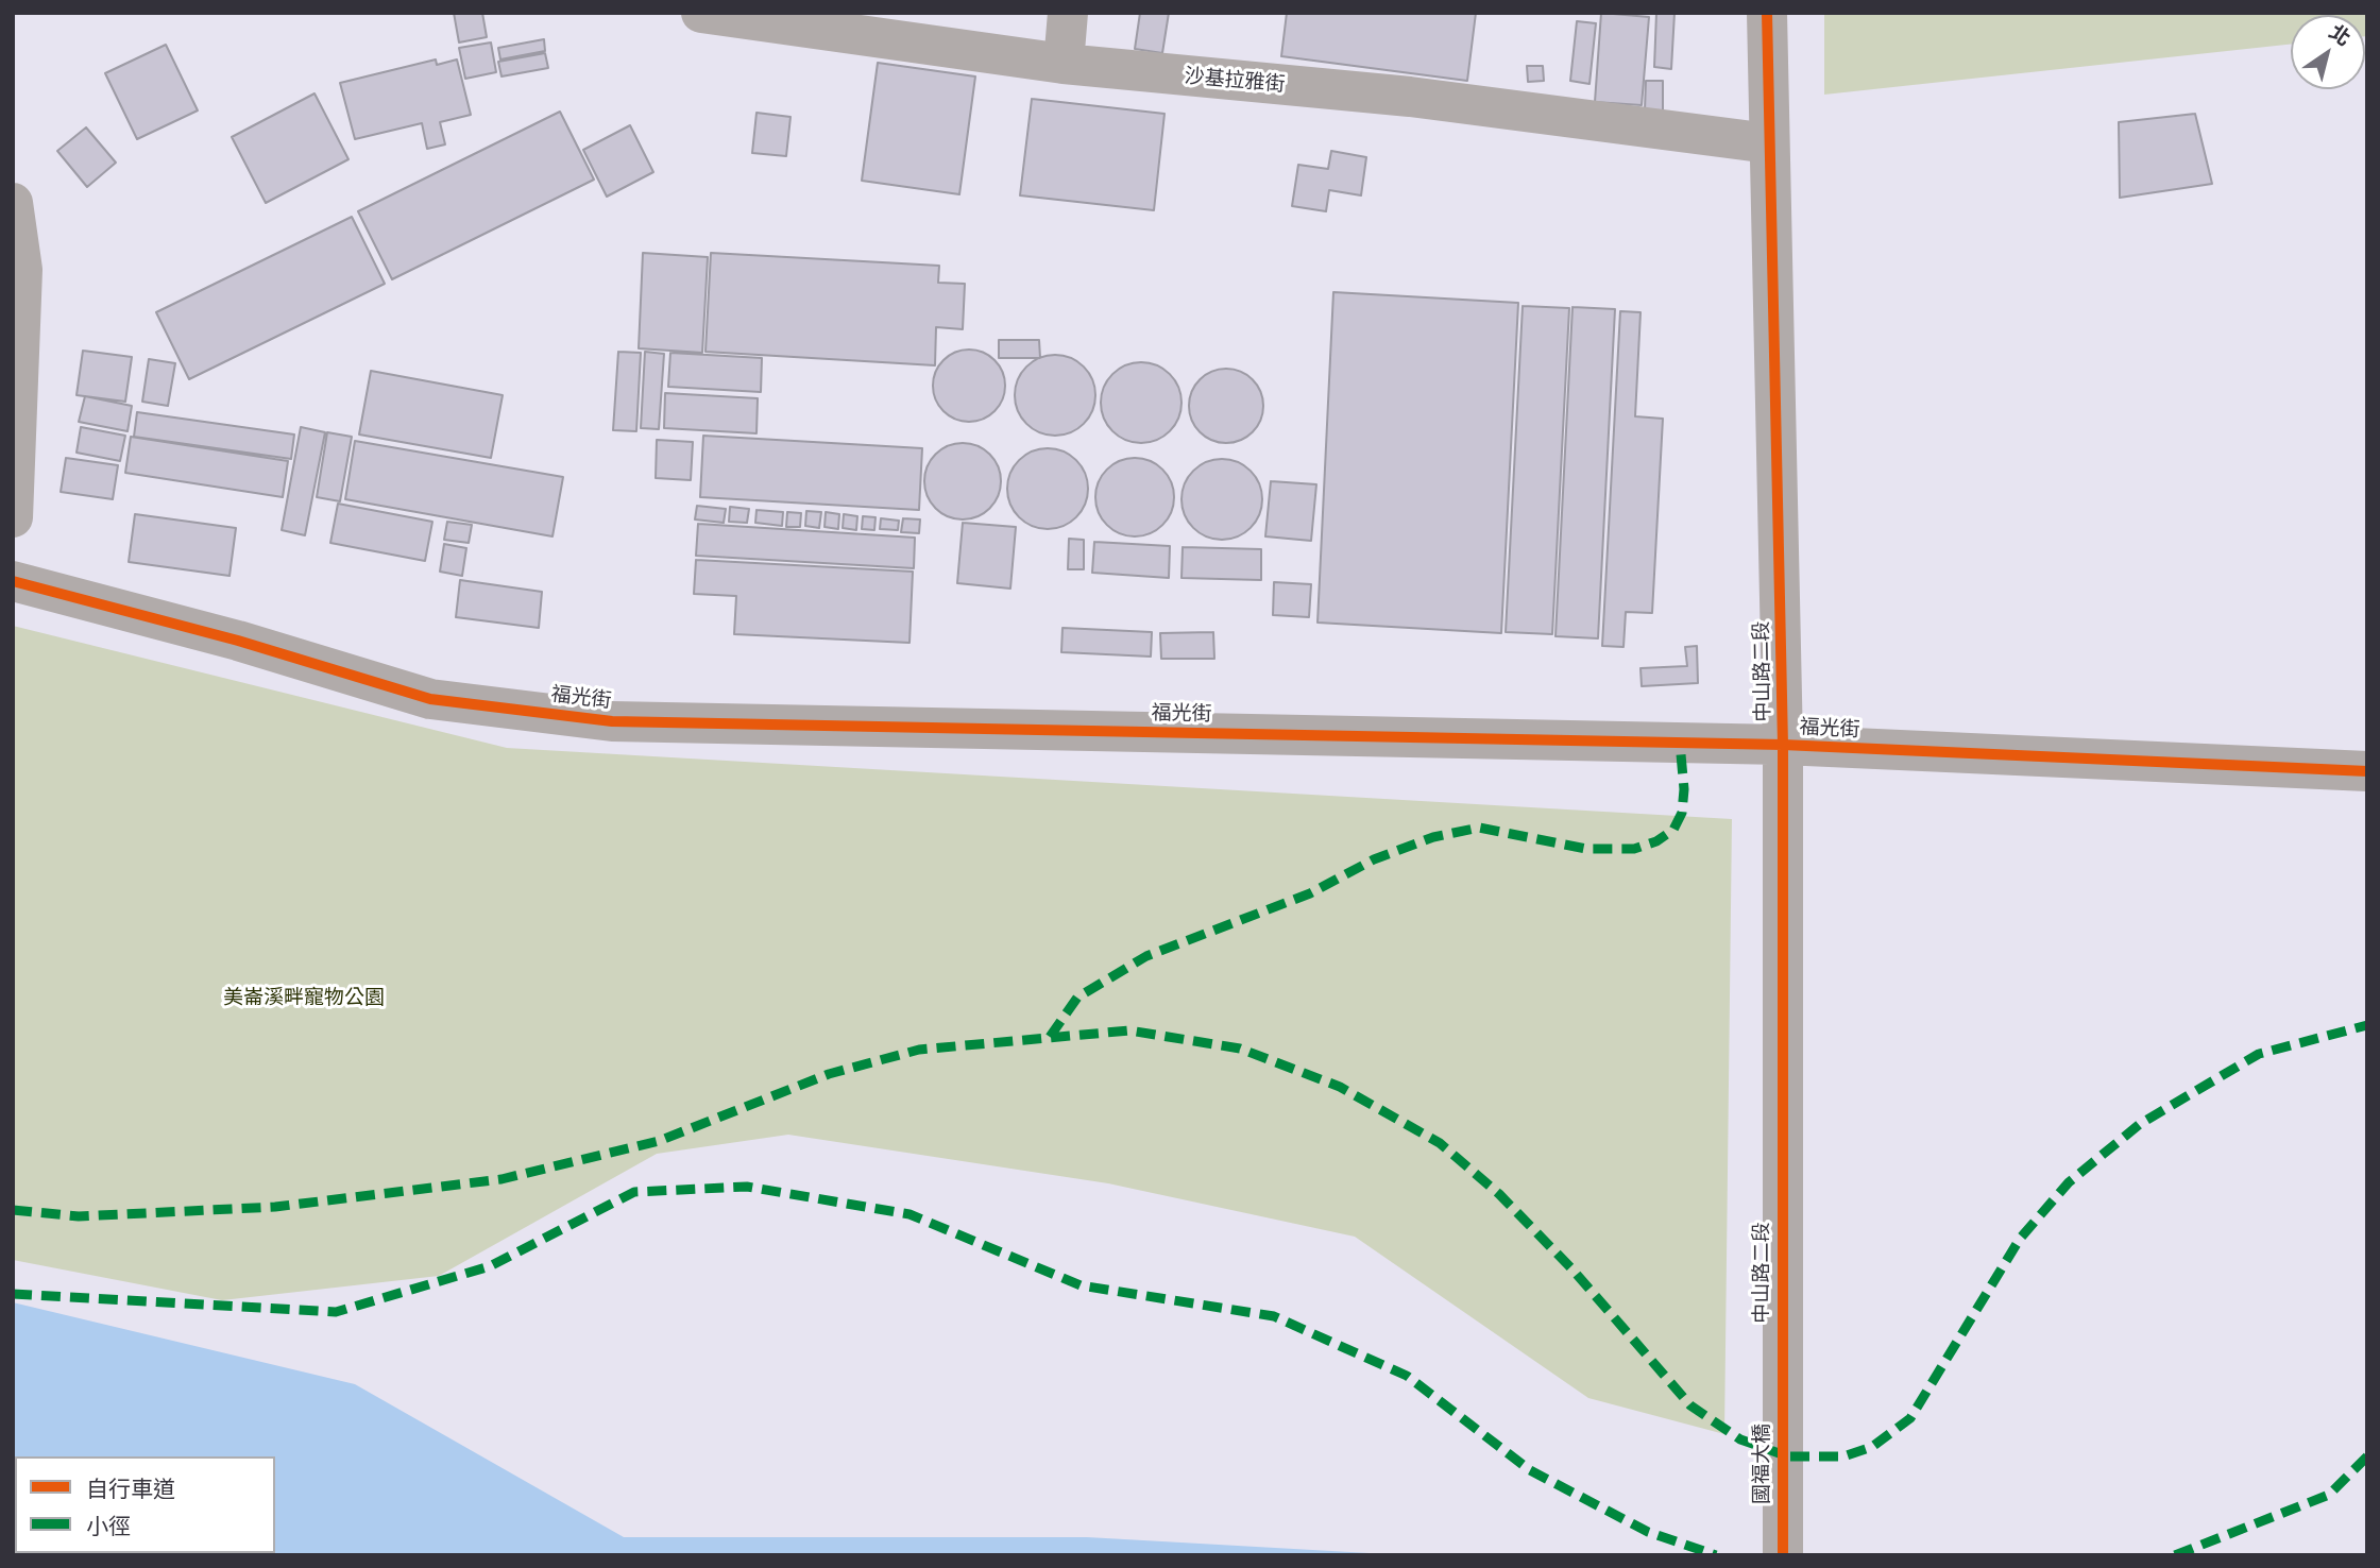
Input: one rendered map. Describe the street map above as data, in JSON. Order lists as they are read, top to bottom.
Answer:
{
  "streets": {
    "street": [
      "沙基拉雅街",
      "中山路二段",
      "福光街",
      "國福大橋"
    ]
  },
  "crossings": [
    ["沙基拉雅街", "中山路二段"],
    ["中山路二段", "福光街"],
    ["中山路二段", "國福大橋"]
  ],
  "parks": ["美崙溪畔寵物公園"],
  "legend": ["自行車道", "小徑"],
  "north": "top right"
}
